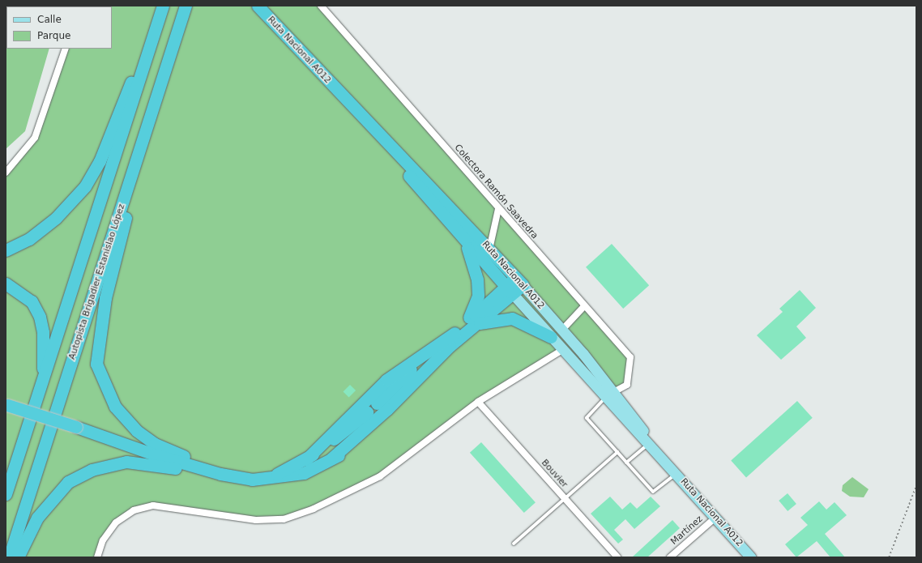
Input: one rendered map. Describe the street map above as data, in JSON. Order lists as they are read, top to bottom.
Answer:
{
  "streets": {
    "highway": ["Ruta Nacional A012", "Autopista Brigadier Estanislao López"],
    "street": ["Colectora Ramón Saavedra", "Bouvier", "Martínez"]
  },
  "crossings": [
    ["Ruta Nacional A012", "Colectora Ramón Saavedra"],
    ["Ruta Nacional A012", "Martínez"]
  ],
  "legend": ["Calle", "Parque"]
}
